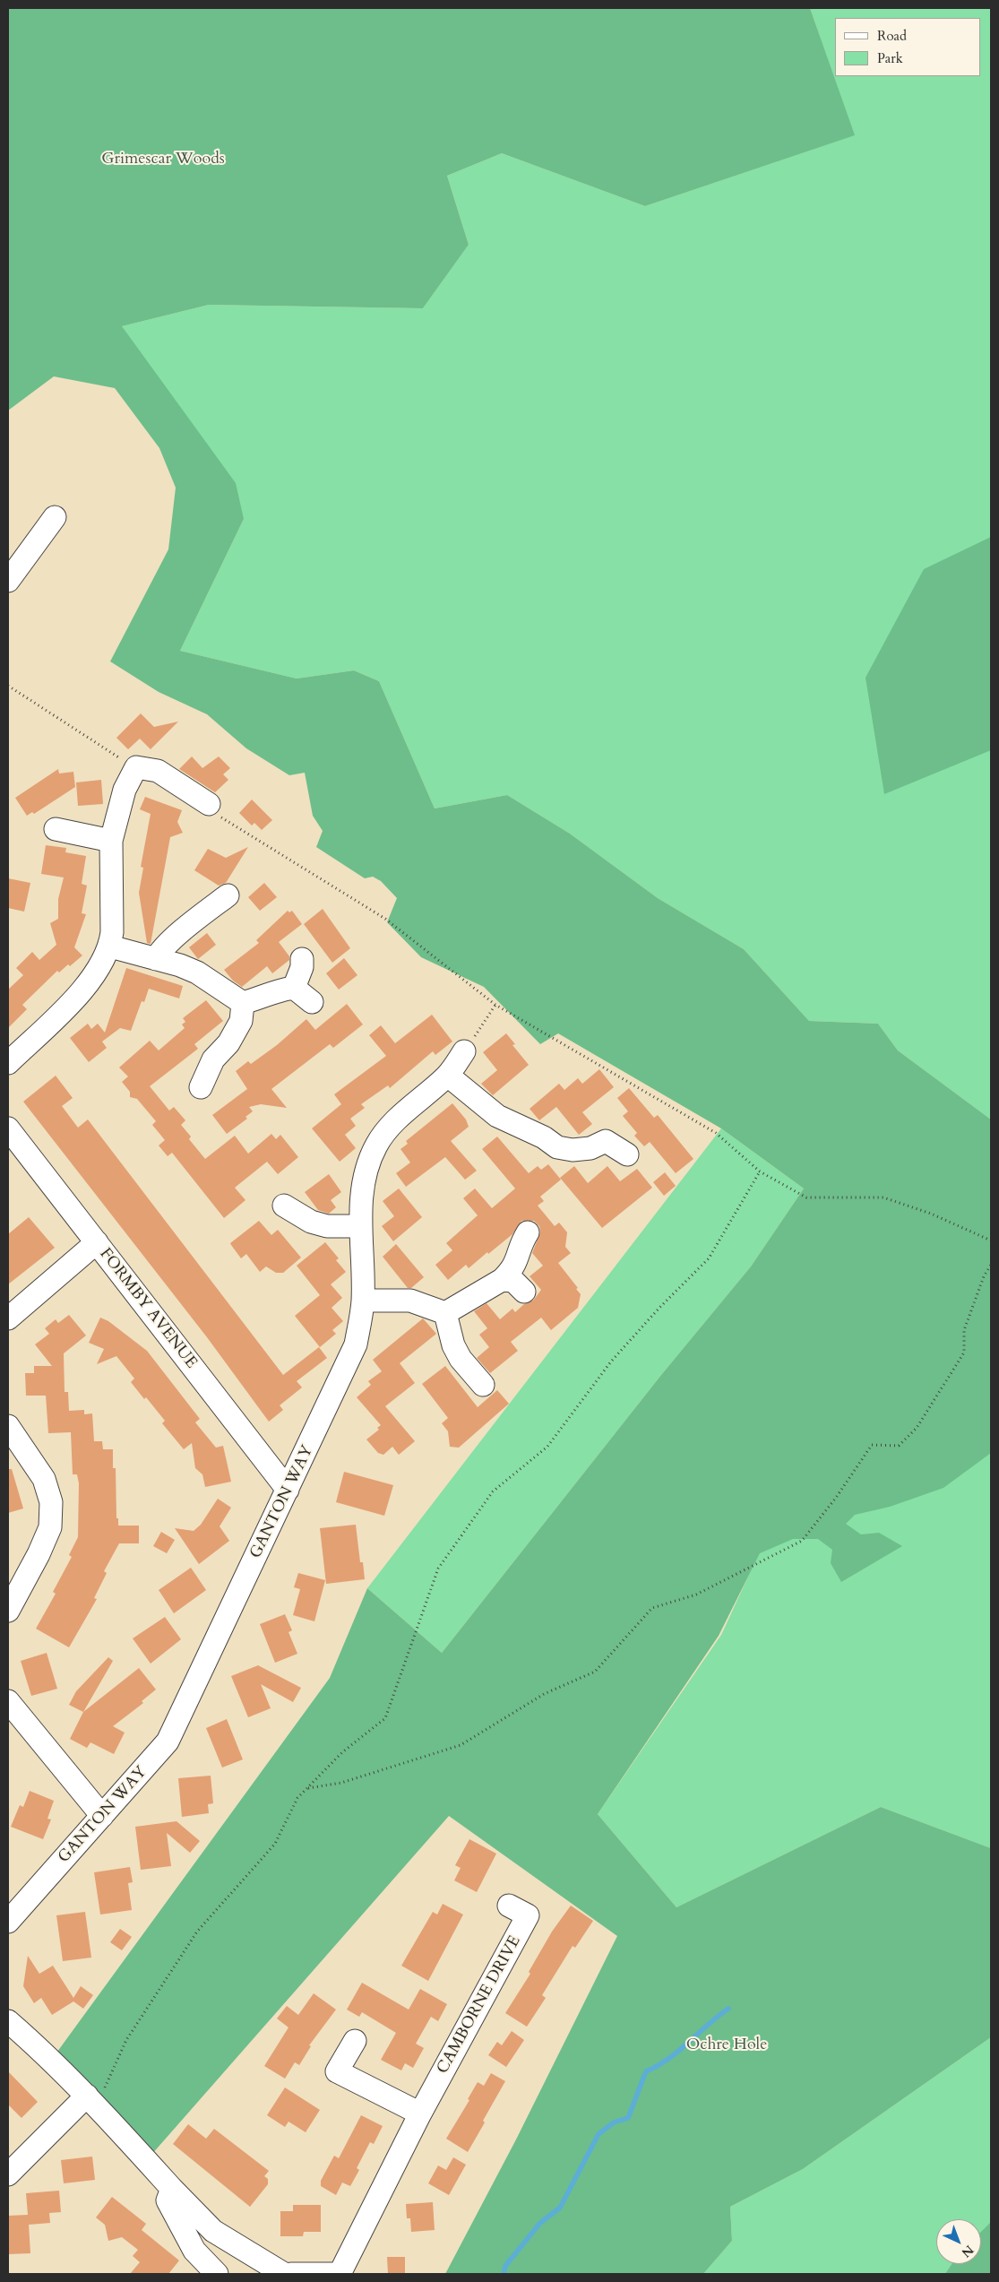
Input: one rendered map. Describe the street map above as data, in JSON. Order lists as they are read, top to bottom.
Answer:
{
  "streets": {
    "street": ["FORMBY AVENUE", "GANTON WAY", "CAMBORNE DRIVE"]
  },
  "crossings": [
    ["FORMBY AVENUE", "GANTON WAY"]
  ],
  "parks": ["Grimescar Woods", "Ochre Hole"],
  "legend": ["Road", "Park"],
  "north": "bottom right"
}
